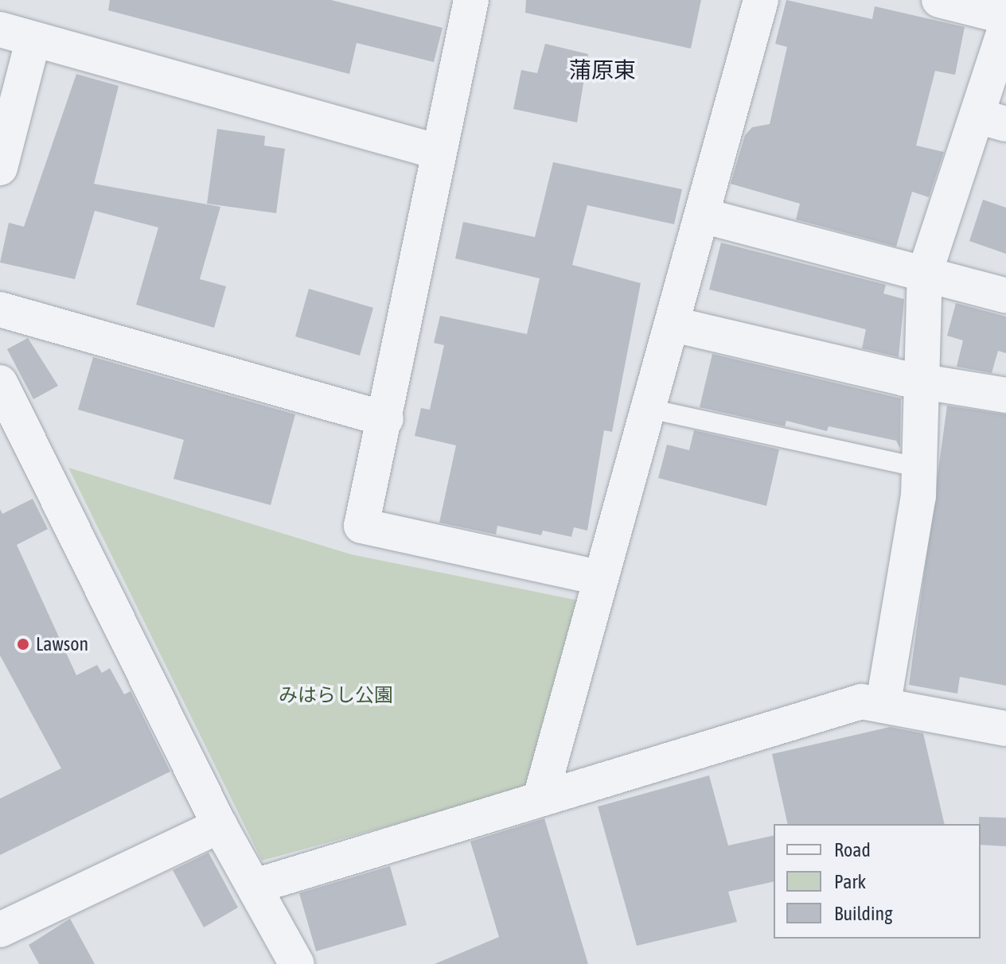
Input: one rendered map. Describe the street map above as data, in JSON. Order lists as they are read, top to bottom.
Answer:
{
  "districts": ["蒲原東"],
  "parks": ["みはらし公園"],
  "places": ["Lawson"],
  "legend": ["Road", "Park", "Building"]
}
